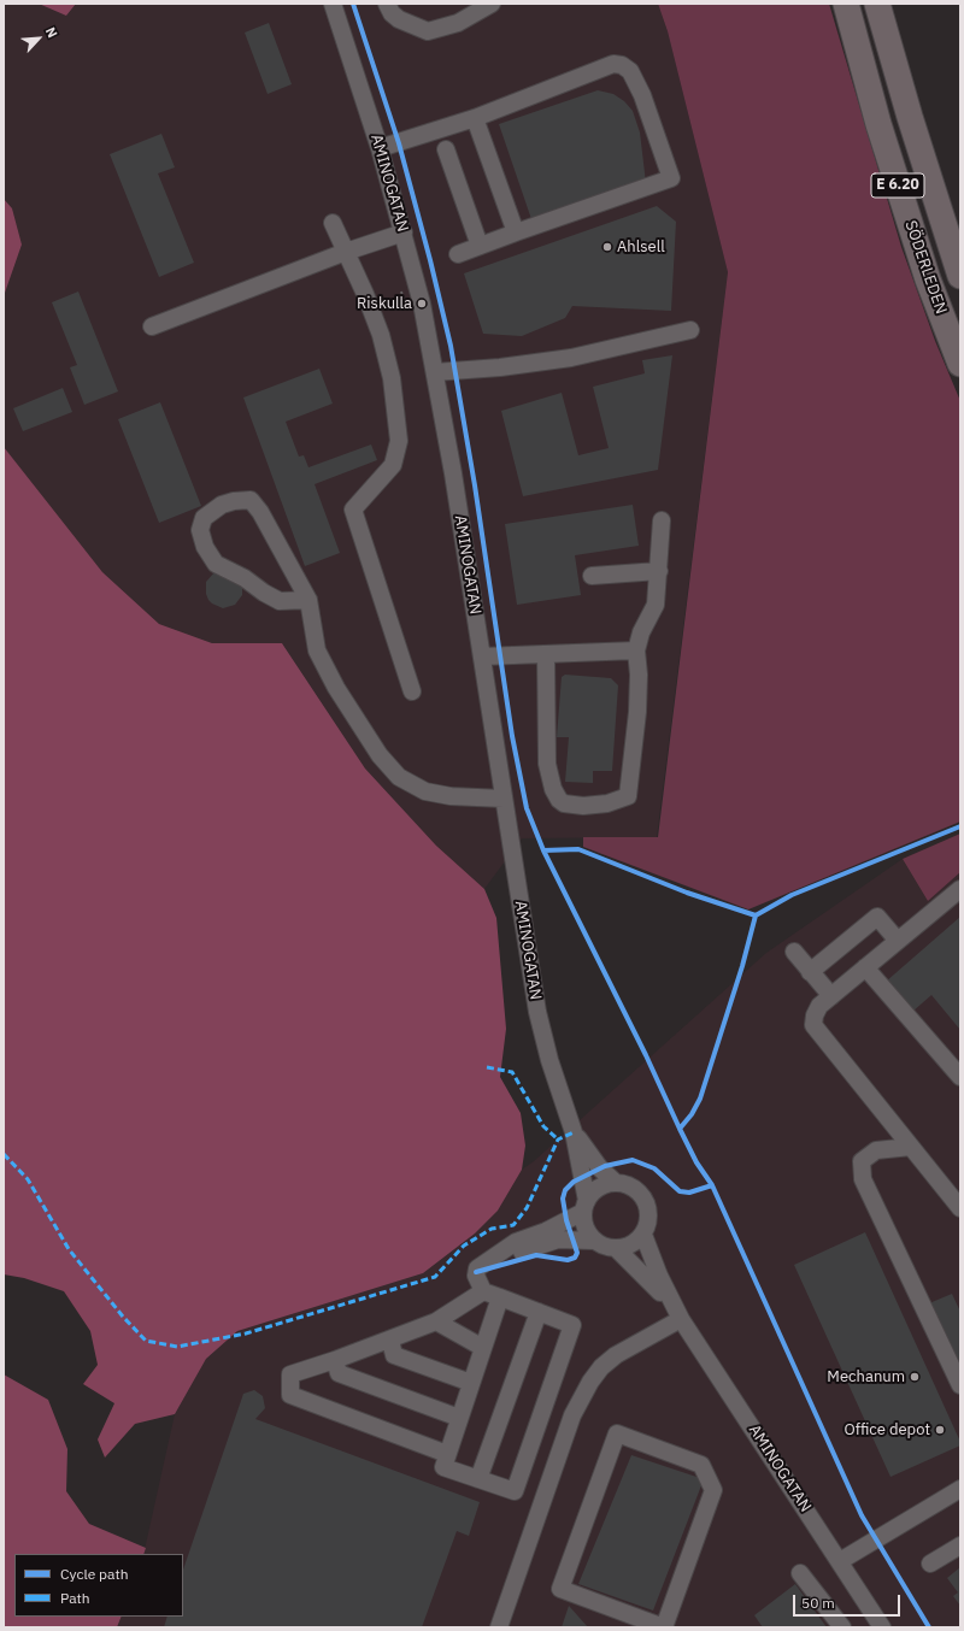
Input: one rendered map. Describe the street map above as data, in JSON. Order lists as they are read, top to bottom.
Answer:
{
  "streets": {
    "highway": ["E 6.20", "SÖDERLEDEN"],
    "street": ["AMINOGATAN"]
  },
  "places": [
    "Ahlsell",
    "Riskulla",
    "Mechanum",
    "Office depot"
  ],
  "legend": ["Cycle path", "Path"],
  "scale_bar": "50 m",
  "north": "top right"
}
